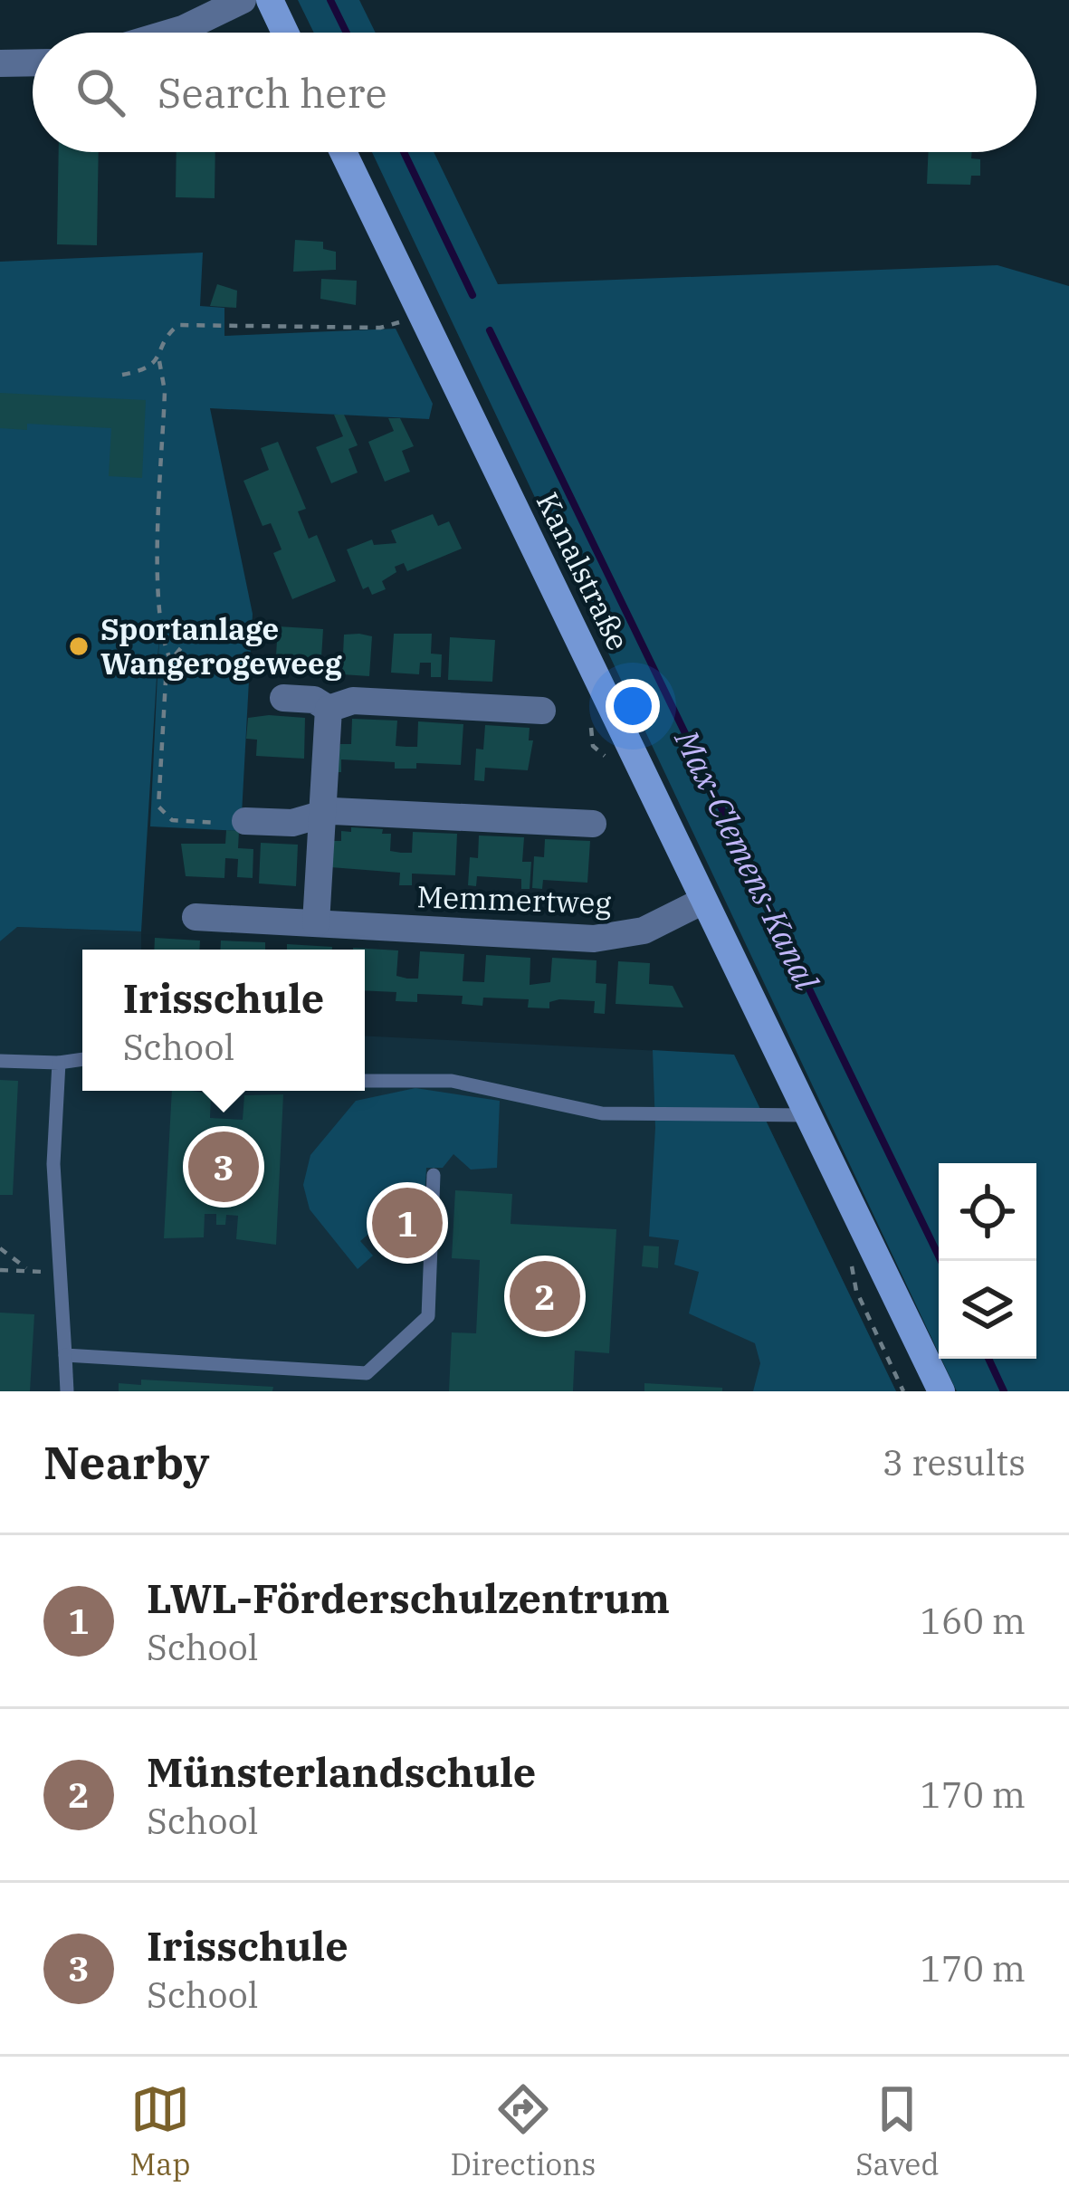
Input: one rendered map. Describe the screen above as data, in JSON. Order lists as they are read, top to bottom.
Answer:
{
  "streets": {
    "main road": ["Kanalstraße"],
    "street": ["Memmertweg"]
  },
  "crossings": [
    ["Kanalstraße", "Memmertweg"]
  ],
  "water": ["Max-Clemens-Kanal"],
  "places": ["Sportanlage Wangerogeweeg"],
  "page": {
    "search": "Search here",
    "popup": ["Irisschule", "School"],
    "pins": ["3", "1", "2"],
    "heading": ["Nearby", "3 results"],
    "list": [
      {
        "mark": "1",
        "name": "LWL-Förderschulzentrum",
        "note": "School",
        "value": "160 m"
      },
      {
        "mark": "2",
        "name": "Münsterlandschule",
        "note": "School",
        "value": "170 m"
      },
      {
        "mark": "3",
        "name": "Irisschule",
        "note": "School",
        "value": "170 m"
      }
    ],
    "nav": ["Map", "Directions", "Saved"]
  }
}
